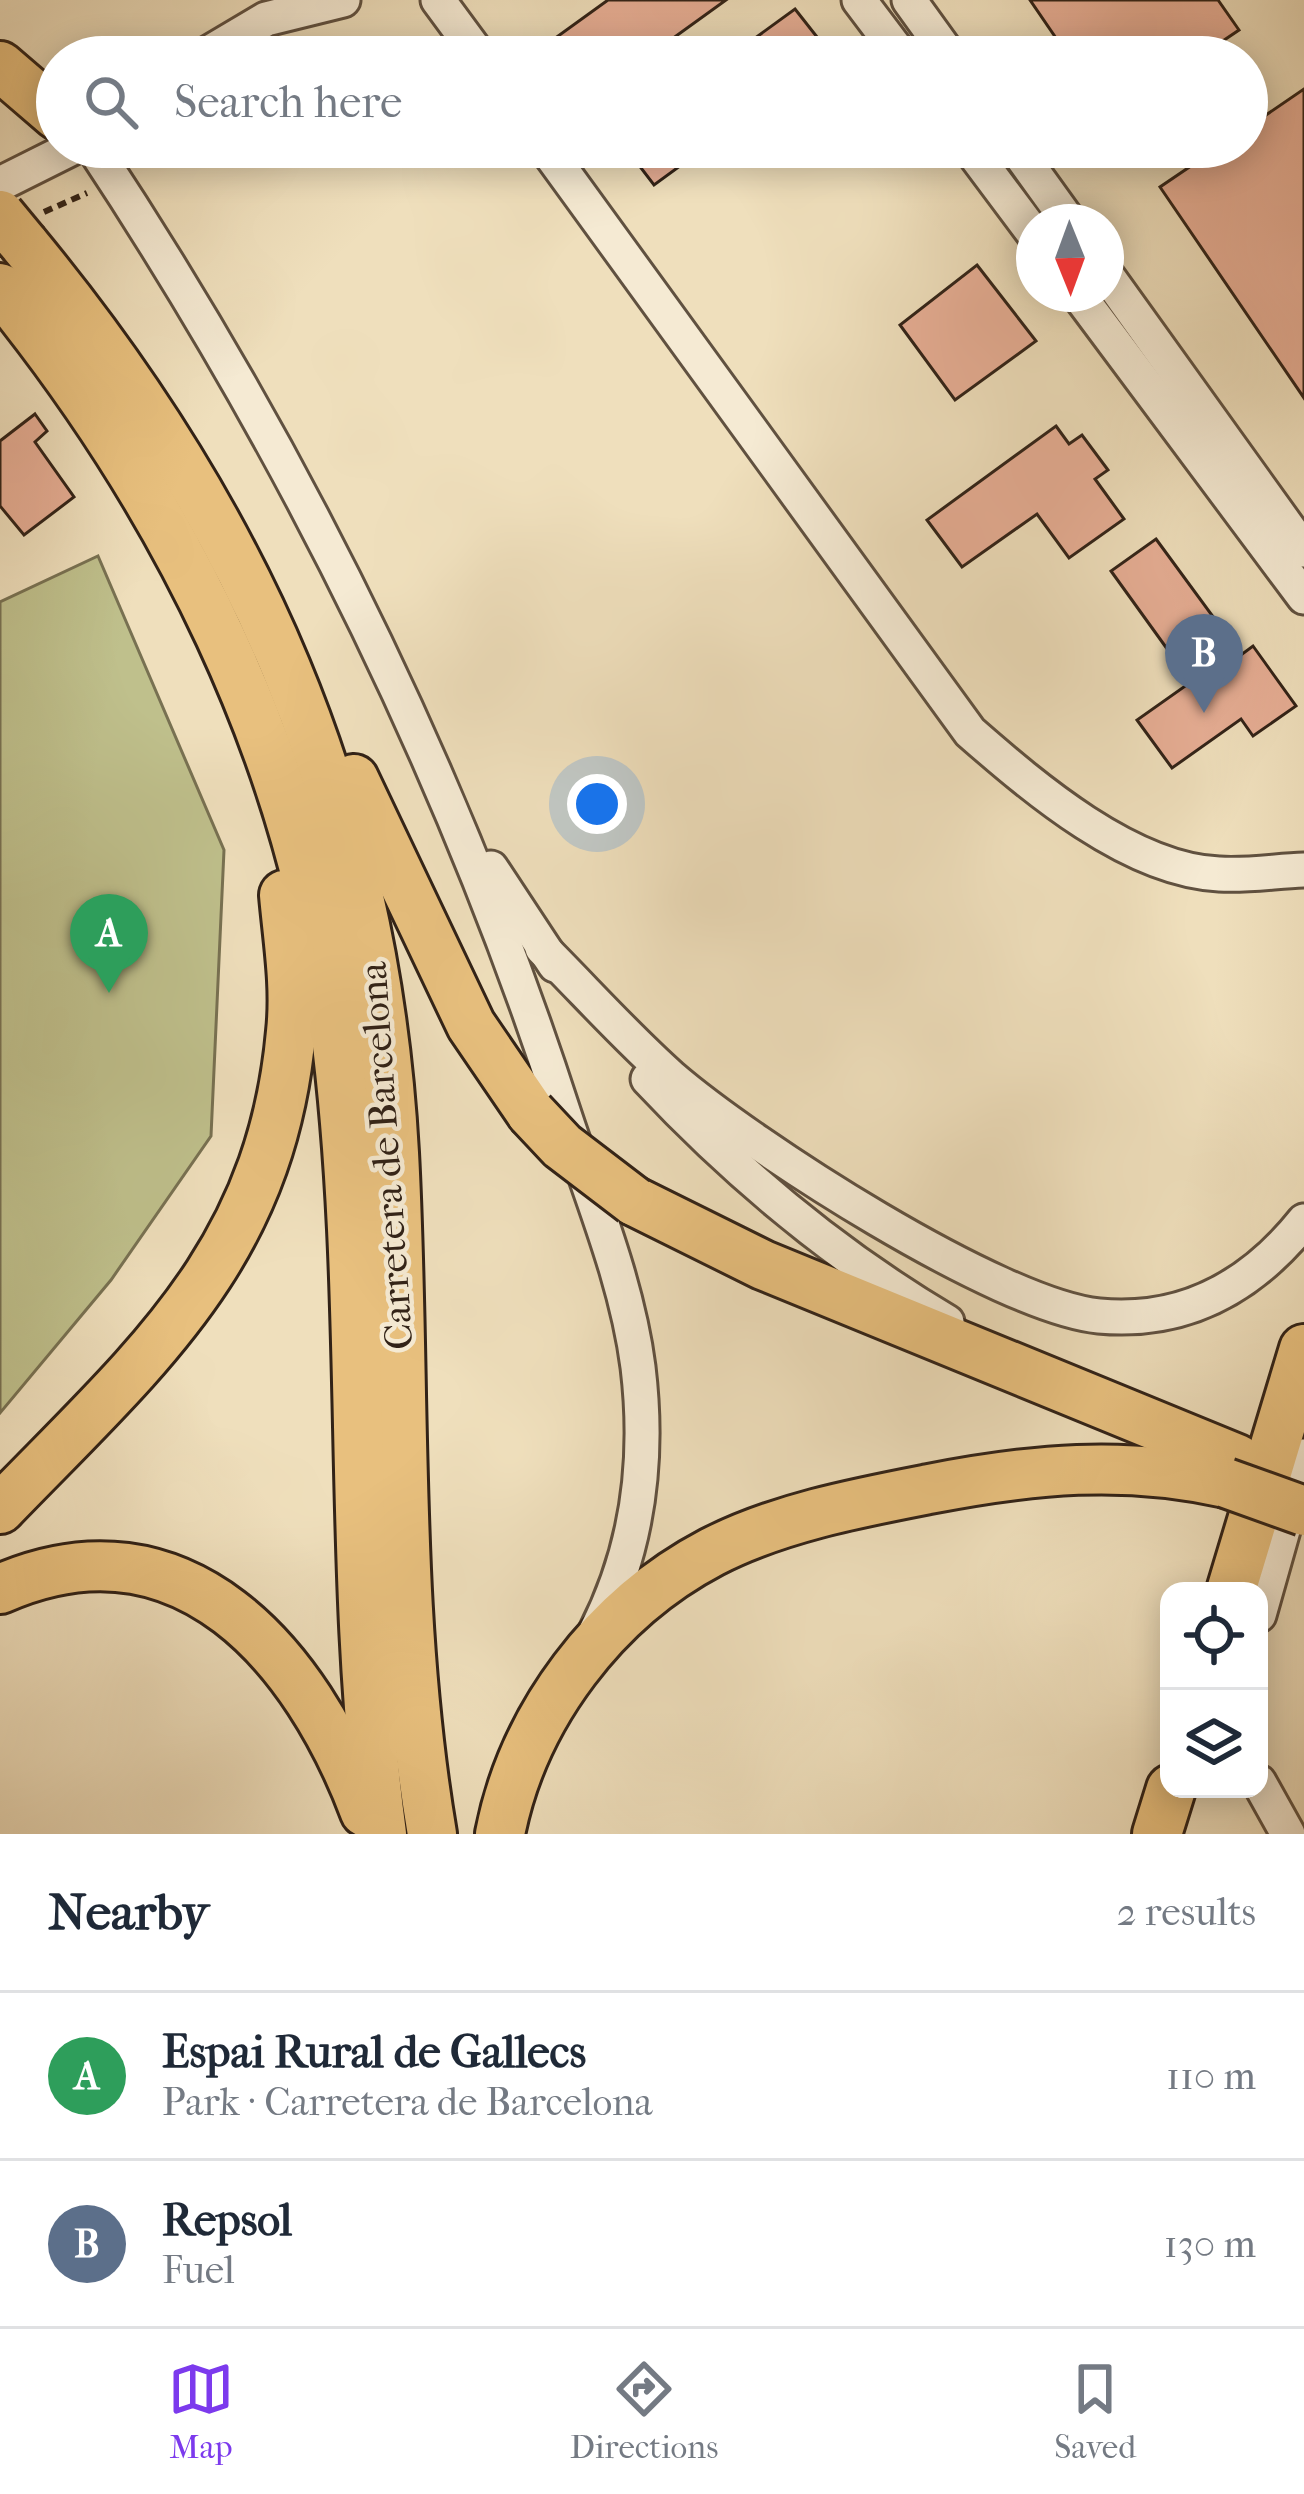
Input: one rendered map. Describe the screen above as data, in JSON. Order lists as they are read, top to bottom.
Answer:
{
  "streets": {
    "highway": ["Carretera de Barcelona"]
  },
  "north": "bottom",
  "page": {
    "search": "Search here",
    "pins": ["B", "A"],
    "heading": ["Nearby", "2 results"],
    "list": [
      {
        "mark": "A",
        "name": "Espai Rural de Gallecs",
        "note": "Park · Carretera de Barcelona",
        "value": "110 m"
      },
      {
        "mark": "B",
        "name": "Repsol",
        "note": "Fuel",
        "value": "130 m"
      }
    ],
    "nav": ["Map", "Directions", "Saved"]
  }
}
